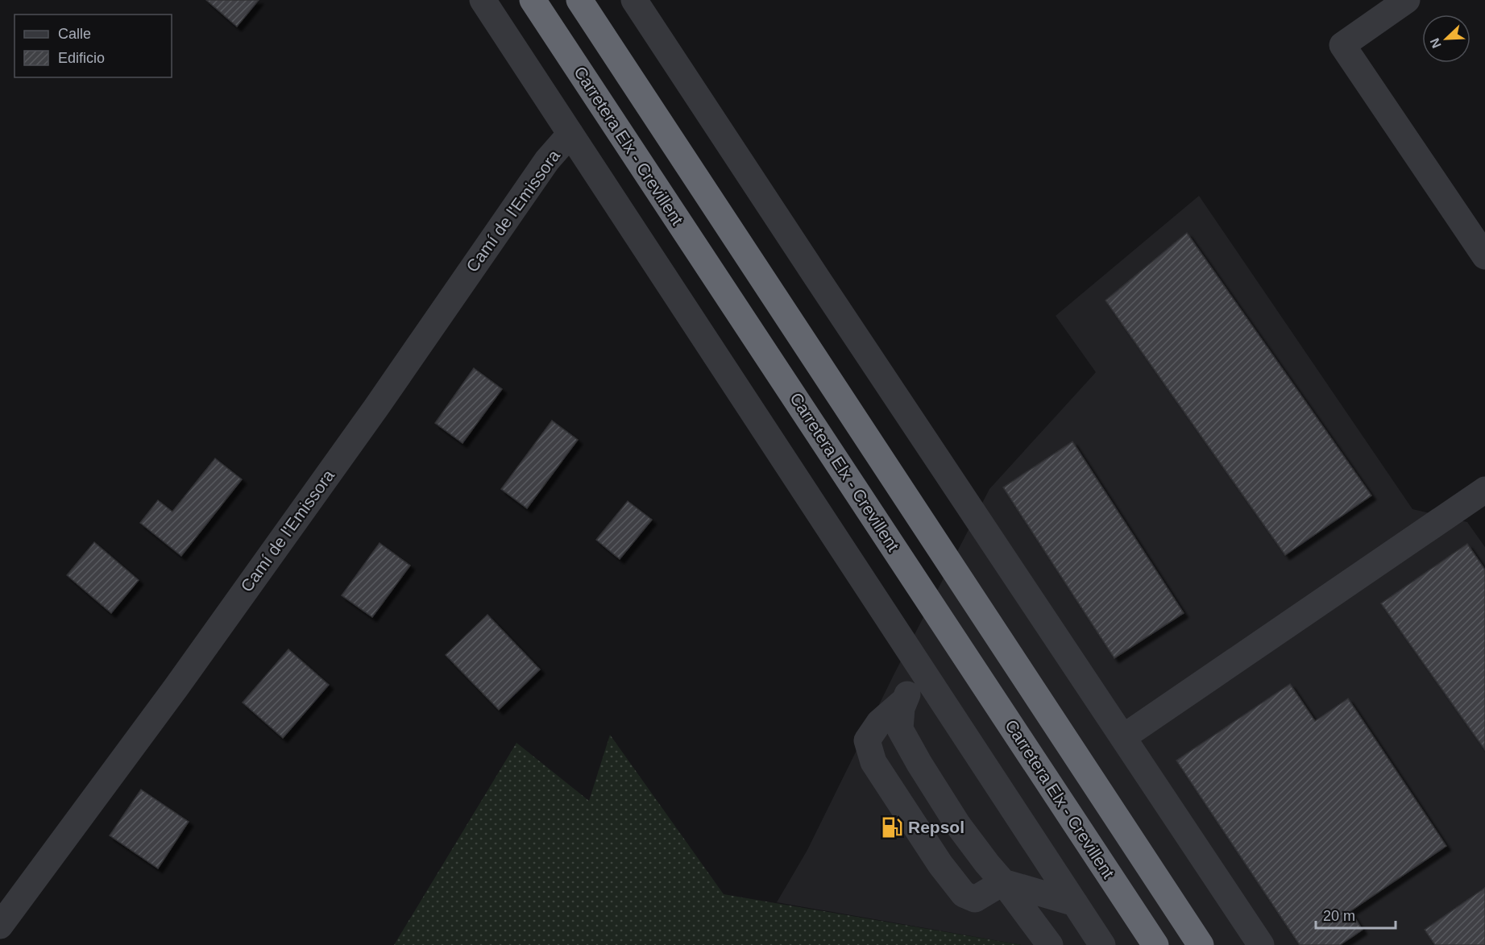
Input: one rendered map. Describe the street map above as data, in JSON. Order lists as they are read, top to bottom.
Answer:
{
  "streets": {
    "highway": ["Carretera Elx - Crevillent"],
    "street": ["Camí de l'Emissora"]
  },
  "places": {
    "fuel station": ["Repsol"]
  },
  "legend": ["Calle", "Edificio"],
  "scale_bar": "20 m",
  "north": "bottom left"
}
